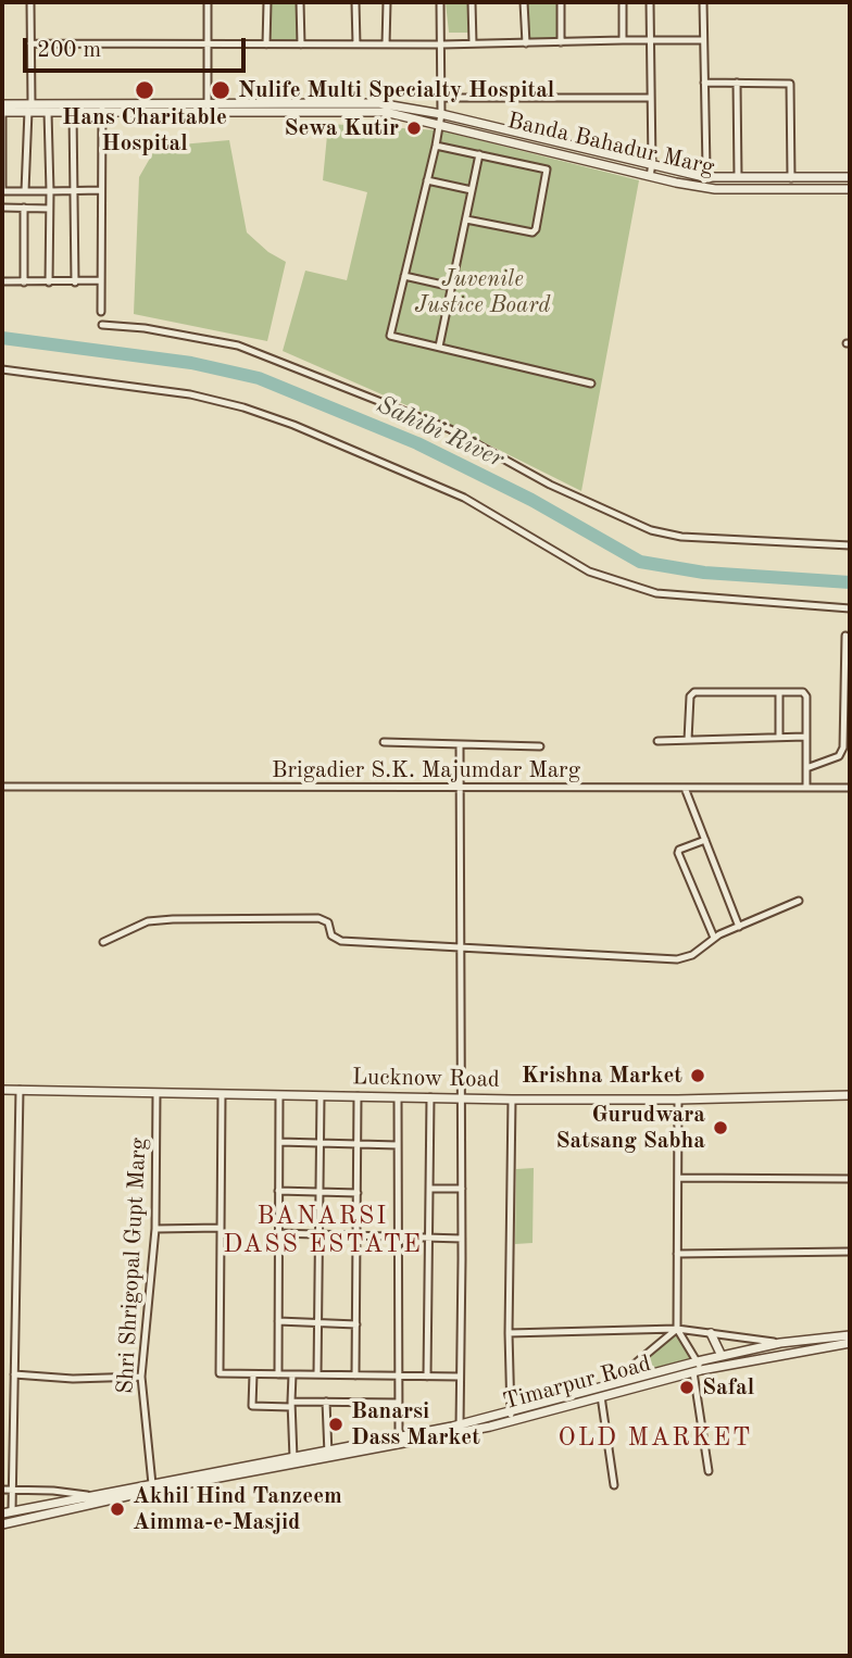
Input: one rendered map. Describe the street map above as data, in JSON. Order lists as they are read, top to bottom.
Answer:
{
  "streets": {
    "street": [
      "Banda Bahadur Marg",
      "Brigadier S.K. Majumdar Marg",
      "Lucknow Road",
      "Shri Shrigopal Gupt Marg",
      "Timarpur Road"
    ]
  },
  "crossings": [
    ["Lucknow Road", "Shri Shrigopal Gupt Marg"],
    ["Shri Shrigopal Gupt Marg", "Timarpur Road"]
  ],
  "districts": ["BANARSI DASS ESTATE", "OLD MARKET"],
  "water": ["Sahibi River"],
  "parks": ["Juvenile Justice Board"],
  "places": [
    "Hans Charitable Hospital",
    "Nulife Multi Specialty Hospital",
    "Sewa Kutir",
    "Krishna Market",
    "Gurudwara Satsang Sabha",
    "Safal",
    "Banarsi Dass Market",
    "Akhil Hind Tanzeem Aimma-e-Masjid"
  ],
  "scale_bar": "200 m"
}
